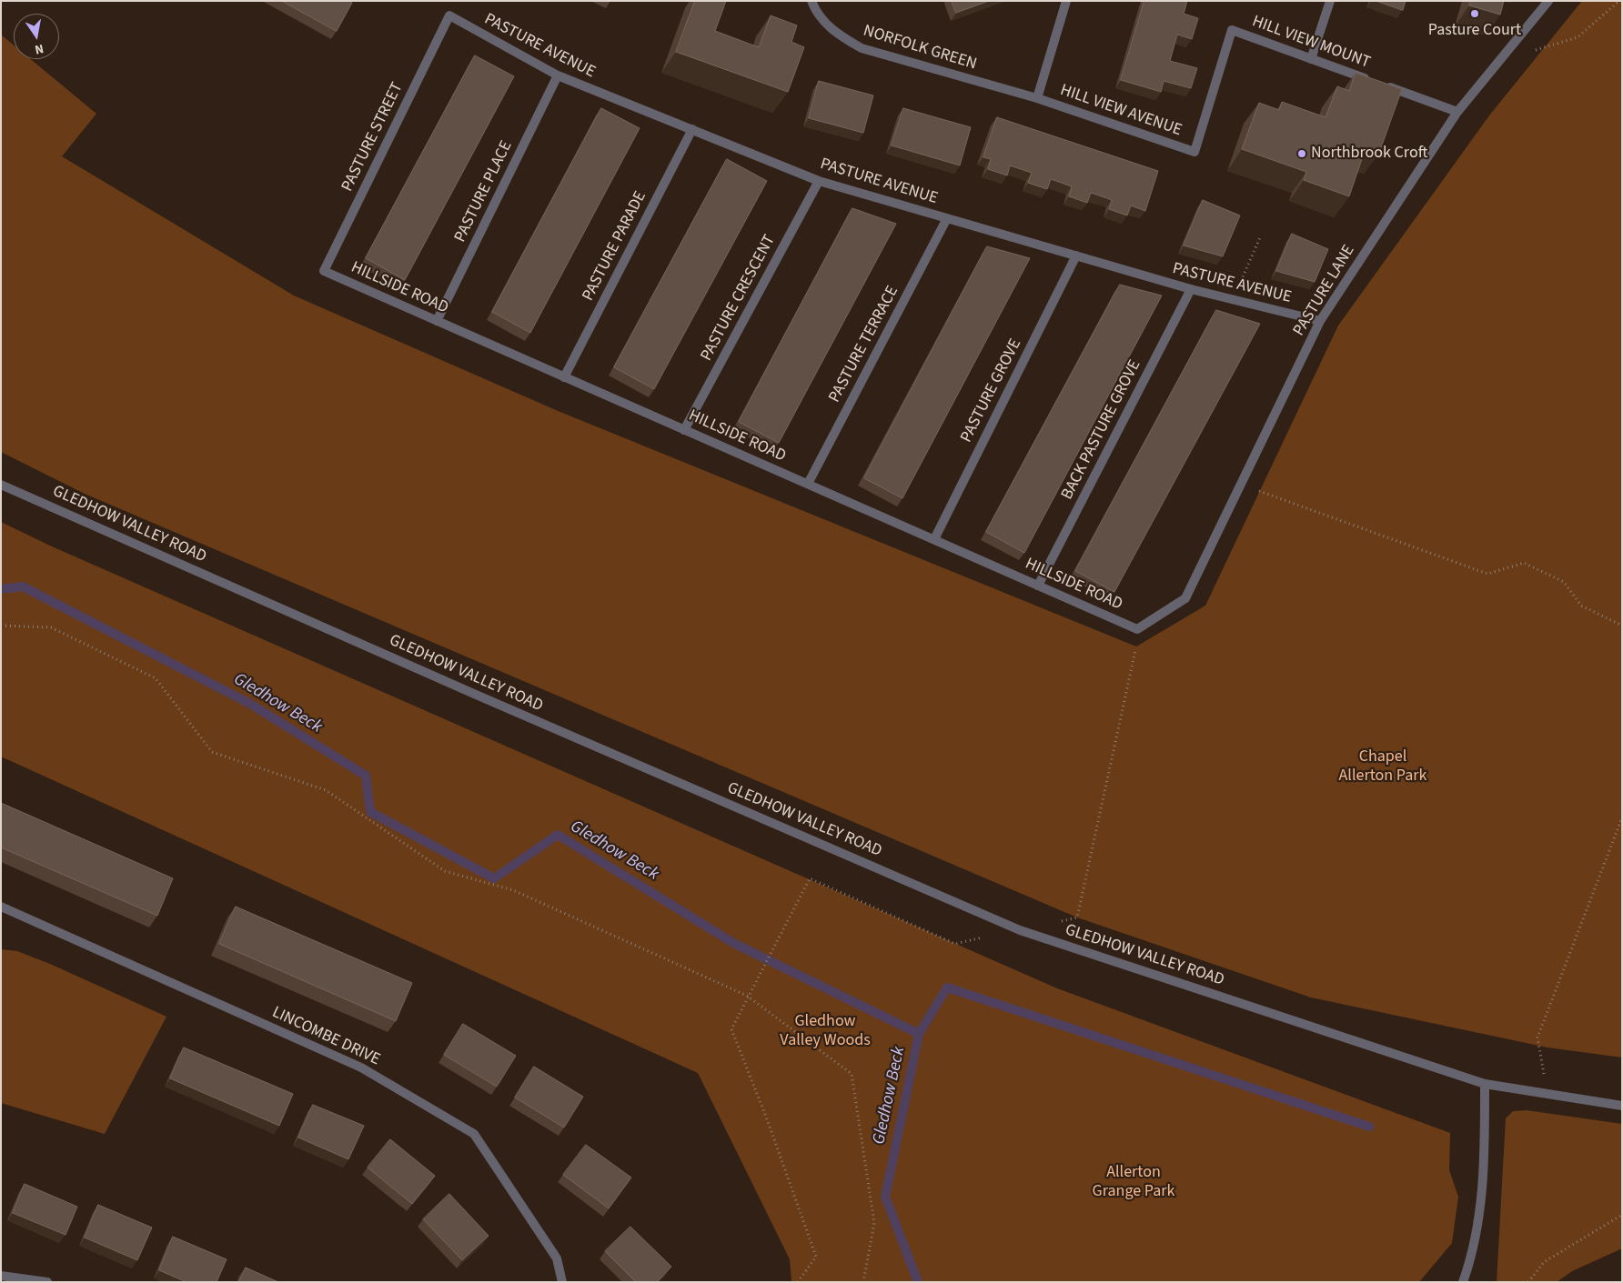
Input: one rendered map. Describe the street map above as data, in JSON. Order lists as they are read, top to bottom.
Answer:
{
  "streets": {
    "street": [
      "HILL VIEW MOUNT",
      "PASTURE AVENUE",
      "NORFOLK GREEN",
      "HILL VIEW AVENUE",
      "PASTURE STREET",
      "PASTURE PLACE",
      "PASTURE PARADE",
      "HILLSIDE ROAD",
      "PASTURE LANE",
      "PASTURE CRESCENT",
      "PASTURE TERRACE",
      "PASTURE GROVE",
      "BACK PASTURE GROVE",
      "GLEDHOW VALLEY ROAD",
      "LINCOMBE DRIVE"
    ]
  },
  "crossings": [
    ["HILL VIEW MOUNT", "HILL VIEW AVENUE"],
    ["HILL VIEW MOUNT", "PASTURE LANE"],
    ["PASTURE AVENUE", "PASTURE STREET"],
    ["PASTURE AVENUE", "PASTURE PLACE"],
    ["PASTURE AVENUE", "PASTURE PARADE"],
    ["PASTURE AVENUE", "PASTURE LANE"],
    ["PASTURE AVENUE", "PASTURE CRESCENT"],
    ["PASTURE AVENUE", "PASTURE TERRACE"],
    ["PASTURE AVENUE", "PASTURE GROVE"],
    ["PASTURE AVENUE", "BACK PASTURE GROVE"],
    ["NORFOLK GREEN", "HILL VIEW AVENUE"],
    ["PASTURE STREET", "HILLSIDE ROAD"],
    ["PASTURE PLACE", "HILLSIDE ROAD"],
    ["PASTURE PARADE", "HILLSIDE ROAD"],
    ["HILLSIDE ROAD", "PASTURE LANE"],
    ["HILLSIDE ROAD", "PASTURE CRESCENT"],
    ["HILLSIDE ROAD", "PASTURE TERRACE"],
    ["HILLSIDE ROAD", "PASTURE GROVE"],
    ["HILLSIDE ROAD", "BACK PASTURE GROVE"]
  ],
  "water": ["Gledhow Beck"],
  "parks": ["Chapel Allerton Park", "Gledhow Valley Woods", "Allerton Grange Park"],
  "places": ["Pasture Court", "Northbrook Croft"],
  "north": "bottom"
}
